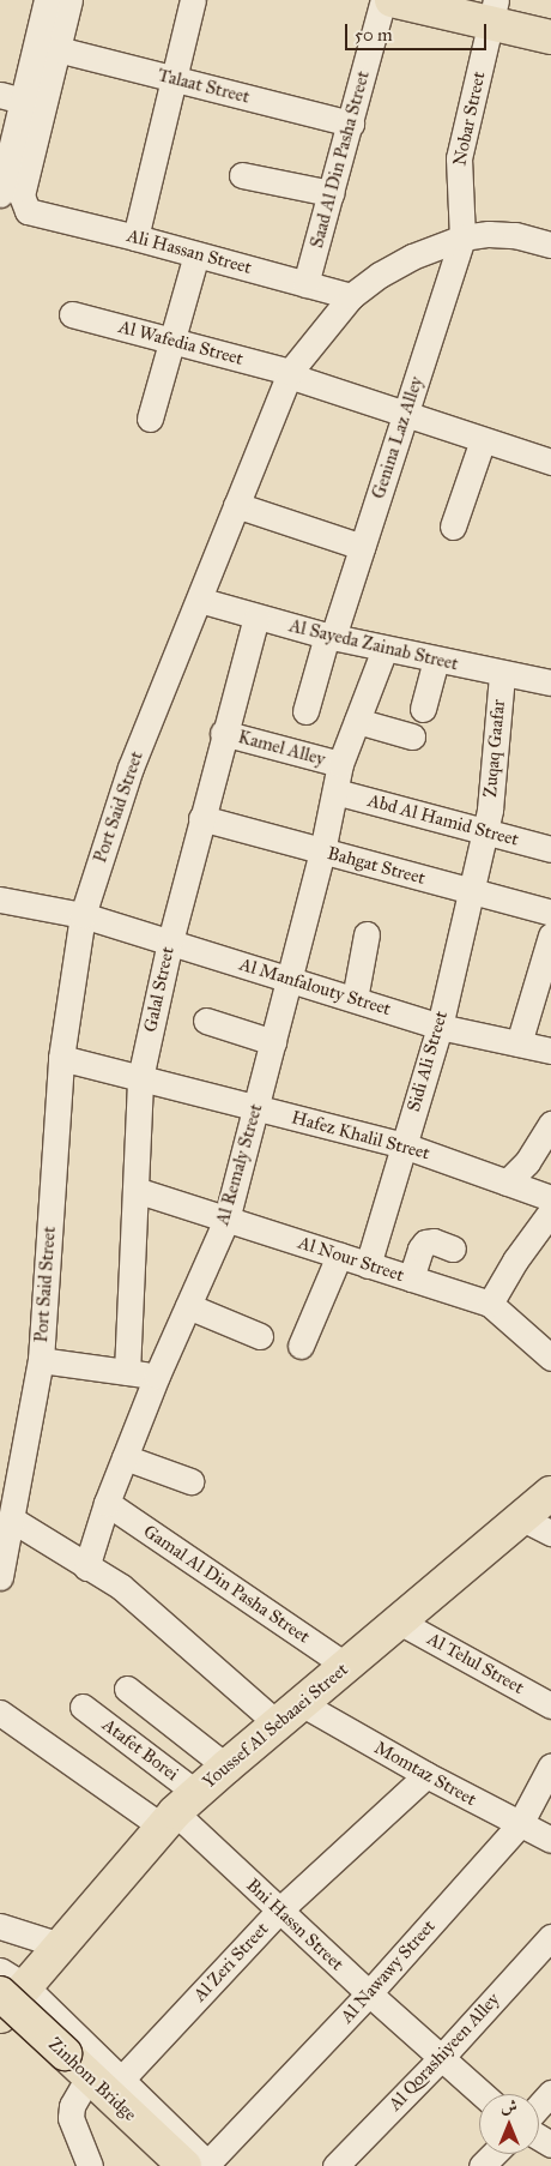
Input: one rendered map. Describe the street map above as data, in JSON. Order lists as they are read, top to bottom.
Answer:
{
  "streets": {
    "main road": ["Youssef Al Sebaaei Street", "Zinhom Bridge"],
    "street": [
      "Talaat Street",
      "Nobar Street",
      "Saad Al Din Pasha Street",
      "Ali Hassan Street",
      "Al Wafedia Street",
      "Genina Laz Alley",
      "Al Sayeda Zainab Street",
      "Kamel Alley",
      "Zuqaq Gaafar",
      "Port Said Street",
      "Abd Al Hamid Street",
      "Bahgat Street",
      "Al Manfalouty Street",
      "Galal Street",
      "Sidi Ali Street",
      "Hafez Khalil Street",
      "Al Remaly Street",
      "Al Nour Street",
      "Gamal Al Din Pasha Street",
      "Al Telul Street",
      "Atafet Borei",
      "Momtaz Street",
      "Bni Hassn Street",
      "Al Zeri Street",
      "Al Nawawy Street",
      "Al Qorashiyeen Alley"
    ]
  },
  "crossings": [
    ["Talaat Street", "Saad Al Din Pasha Street"],
    ["Talaat Street", "Ali Hassan Street"],
    ["Nobar Street", "Genina Laz Alley"],
    ["Nobar Street", "Port Said Street"],
    ["Saad Al Din Pasha Street", "Ali Hassan Street"],
    ["Ali Hassan Street", "Port Said Street"],
    ["Al Wafedia Street", "Genina Laz Alley"],
    ["Al Wafedia Street", "Port Said Street"],
    ["Genina Laz Alley", "Al Sayeda Zainab Street"],
    ["Genina Laz Alley", "Port Said Street"],
    ["Al Sayeda Zainab Street", "Zuqaq Gaafar"],
    ["Al Sayeda Zainab Street", "Port Said Street"],
    ["Al Sayeda Zainab Street", "Galal Street"],
    ["Al Sayeda Zainab Street", "Al Remaly Street"],
    ["Kamel Alley", "Galal Street"],
    ["Kamel Alley", "Al Remaly Street"],
    ["Zuqaq Gaafar", "Abd Al Hamid Street"],
    ["Zuqaq Gaafar", "Bahgat Street"],
    ["Zuqaq Gaafar", "Sidi Ali Street"],
    ["Port Said Street", "Al Manfalouty Street"],
    ["Port Said Street", "Hafez Khalil Street"],
    ["Port Said Street", "Momtaz Street"],
    ["Abd Al Hamid Street", "Al Remaly Street"],
    ["Bahgat Street", "Galal Street"],
    ["Bahgat Street", "Sidi Ali Street"],
    ["Bahgat Street", "Al Remaly Street"],
    ["Al Manfalouty Street", "Galal Street"],
    ["Al Manfalouty Street", "Sidi Ali Street"],
    ["Al Manfalouty Street", "Al Remaly Street"],
    ["Galal Street", "Hafez Khalil Street"],
    ["Galal Street", "Al Nour Street"],
    ["Sidi Ali Street", "Hafez Khalil Street"],
    ["Sidi Ali Street", "Al Nour Street"],
    ["Hafez Khalil Street", "Al Remaly Street"],
    ["Al Remaly Street", "Al Nour Street"],
    ["Al Remaly Street", "Gamal Al Din Pasha Street"],
    ["Al Remaly Street", "Momtaz Street"],
    ["Gamal Al Din Pasha Street", "Youssef Al Sebaaei Street"],
    ["Al Telul Street", "Youssef Al Sebaaei Street"],
    ["Youssef Al Sebaaei Street", "Atafet Borei"],
    ["Youssef Al Sebaaei Street", "Momtaz Street"],
    ["Youssef Al Sebaaei Street", "Bni Hassn Street"],
    ["Youssef Al Sebaaei Street", "Zinhom Bridge"],
    ["Atafet Borei", "Bni Hassn Street"],
    ["Momtaz Street", "Al Zeri Street"],
    ["Momtaz Street", "Al Nawawy Street"],
    ["Bni Hassn Street", "Al Zeri Street"],
    ["Bni Hassn Street", "Al Nawawy Street"],
    ["Bni Hassn Street", "Al Qorashiyeen Alley"],
    ["Al Nawawy Street", "Zinhom Bridge"]
  ],
  "scale_bar": "50 m",
  "north": "top"
}
